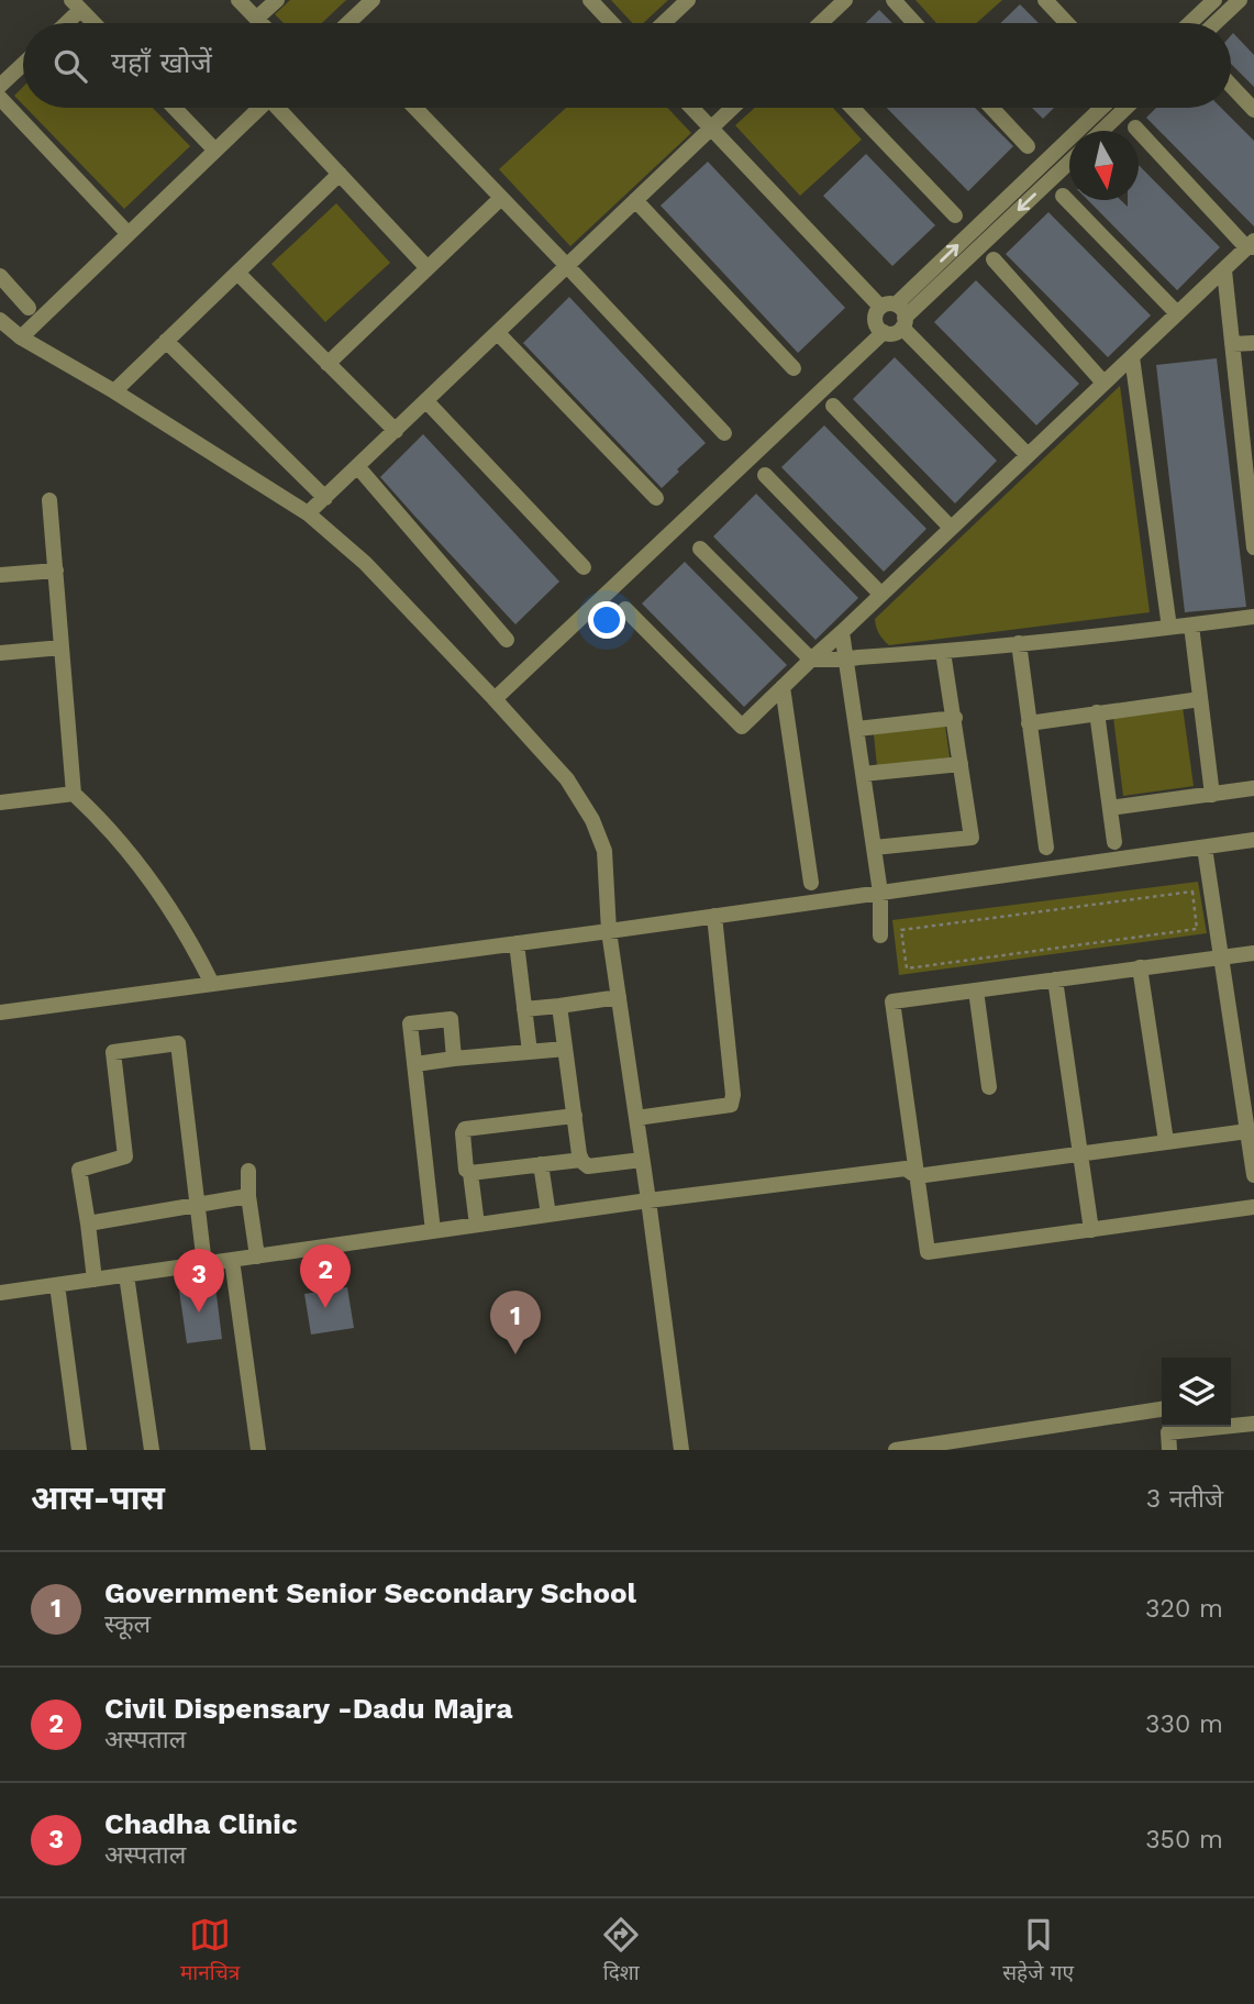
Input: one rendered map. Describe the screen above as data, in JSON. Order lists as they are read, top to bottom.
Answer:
{
  "north": "bottom",
  "page": {
    "search": "यहाँ खोजें",
    "pins": ["2", "3", "1"],
    "heading": ["आस-पास", "3 नतीजे"],
    "list": [
      {
        "mark": "1",
        "name": "Government Senior Secondary School",
        "note": "स्कूल",
        "value": "320 m"
      },
      {
        "mark": "2",
        "name": "Civil Dispensary -Dadu Majra",
        "note": "अस्पताल",
        "value": "330 m"
      },
      {
        "mark": "3",
        "name": "Chadha Clinic",
        "note": "अस्पताल",
        "value": "350 m"
      }
    ],
    "nav": ["मानचित्र", "दिशा", "सहेजे गए"]
  }
}
